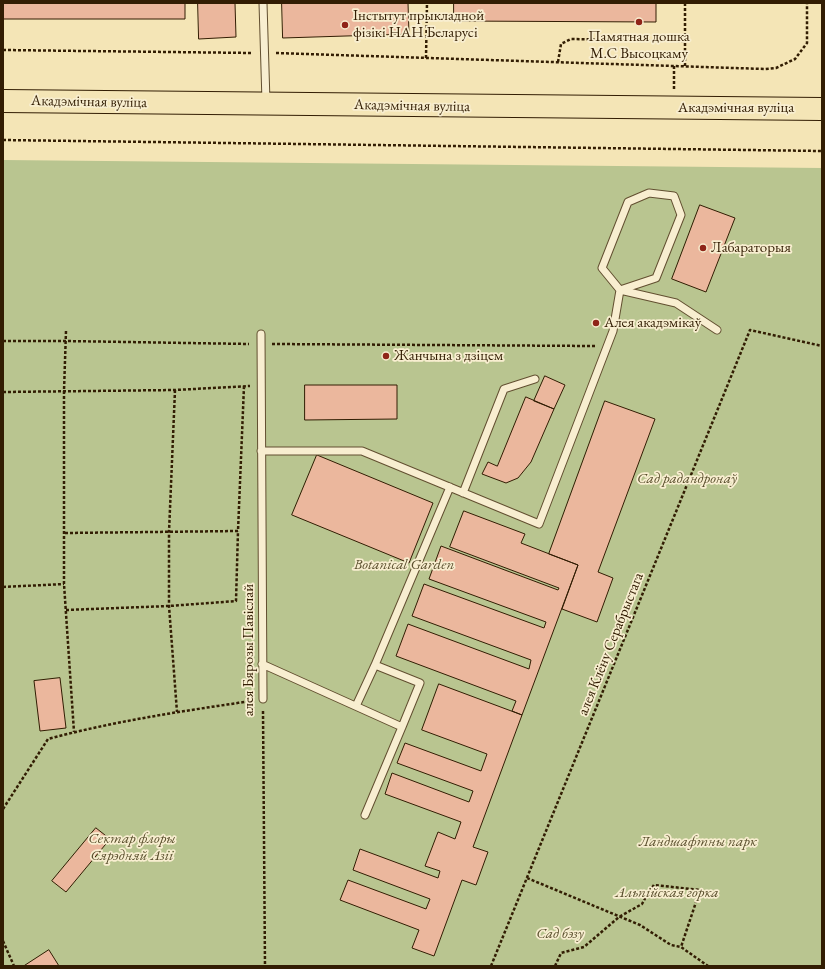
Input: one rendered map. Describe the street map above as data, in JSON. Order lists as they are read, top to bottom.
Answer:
{
  "streets": {
    "main road": ["Акадэмічная вуліца"],
    "lane": ["алея Бярозы Павіслай"],
    "path": ["алея Клёну Серабрыстага"]
  },
  "parks": [
    "Сад радандронаў",
    "Botanical Garden",
    "Сектар флоры Сярэдняй Азіі",
    "Ландшафтны парк",
    "Альпійская горка",
    "Сад бэзу"
  ],
  "places": [
    "Памятная дошка М.С Высоцкаму",
    "Інстытут прыкладной фізікі НАН Беларусі",
    "Лабараторыя",
    "Алея акадэмікаў",
    "Жанчына з дзіцем"
  ]
}
